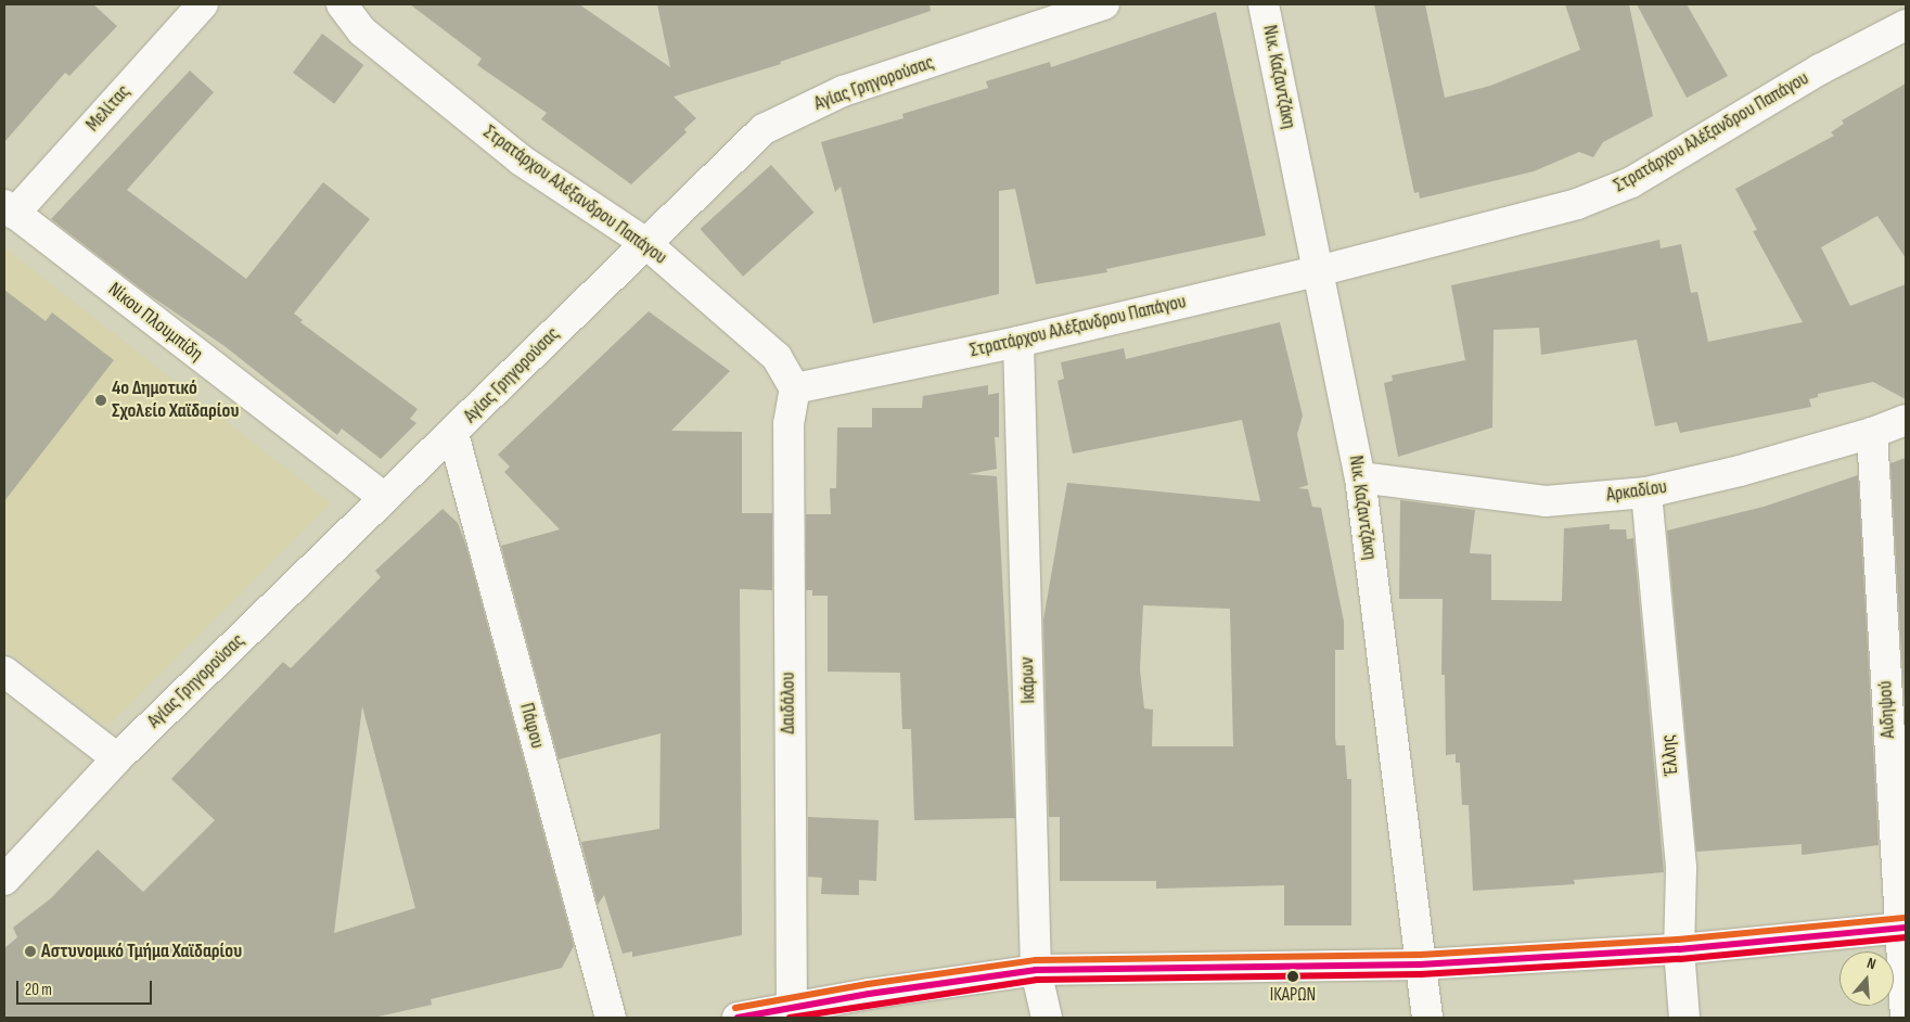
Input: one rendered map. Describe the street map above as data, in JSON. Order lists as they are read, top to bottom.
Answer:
{
  "streets": {
    "street": [
      "Νικ. Καζαντζάκη",
      "Αγίας Γρηγορούσας",
      "Μελίτας",
      "Στρατάρχου Αλέξανδρου Παπάγου",
      "Νίκου Πλουμπίδη",
      "Αρκαδίου",
      "Ικάρων",
      "Δαιδάλου",
      "Αιδηψού",
      "Πάφου",
      "Έλλης"
    ]
  },
  "crossings": [
    ["Νικ. Καζαντζάκη", "Στρατάρχου Αλέξανδρου Παπάγου"],
    ["Νικ. Καζαντζάκη", "Αρκαδίου"],
    ["Αγίας Γρηγορούσας", "Στρατάρχου Αλέξανδρου Παπάγου"],
    ["Αγίας Γρηγορούσας", "Νίκου Πλουμπίδη"],
    ["Αγίας Γρηγορούσας", "Πάφου"],
    ["Μελίτας", "Νίκου Πλουμπίδη"],
    ["Στρατάρχου Αλέξανδρου Παπάγου", "Ικάρων"],
    ["Στρατάρχου Αλέξανδρου Παπάγου", "Δαιδάλου"],
    ["Αρκαδίου", "Αιδηψού"],
    ["Αρκαδίου", "Έλλης"]
  ],
  "places": ["4ο Δημοτικό Σχολείο Χαϊδαρίου", "Αστυνομικό Τμήμα Χαϊδαρίου", "ΙΚΑΡΩΝ"],
  "scale_bar": "20 m",
  "north": "top"
}
